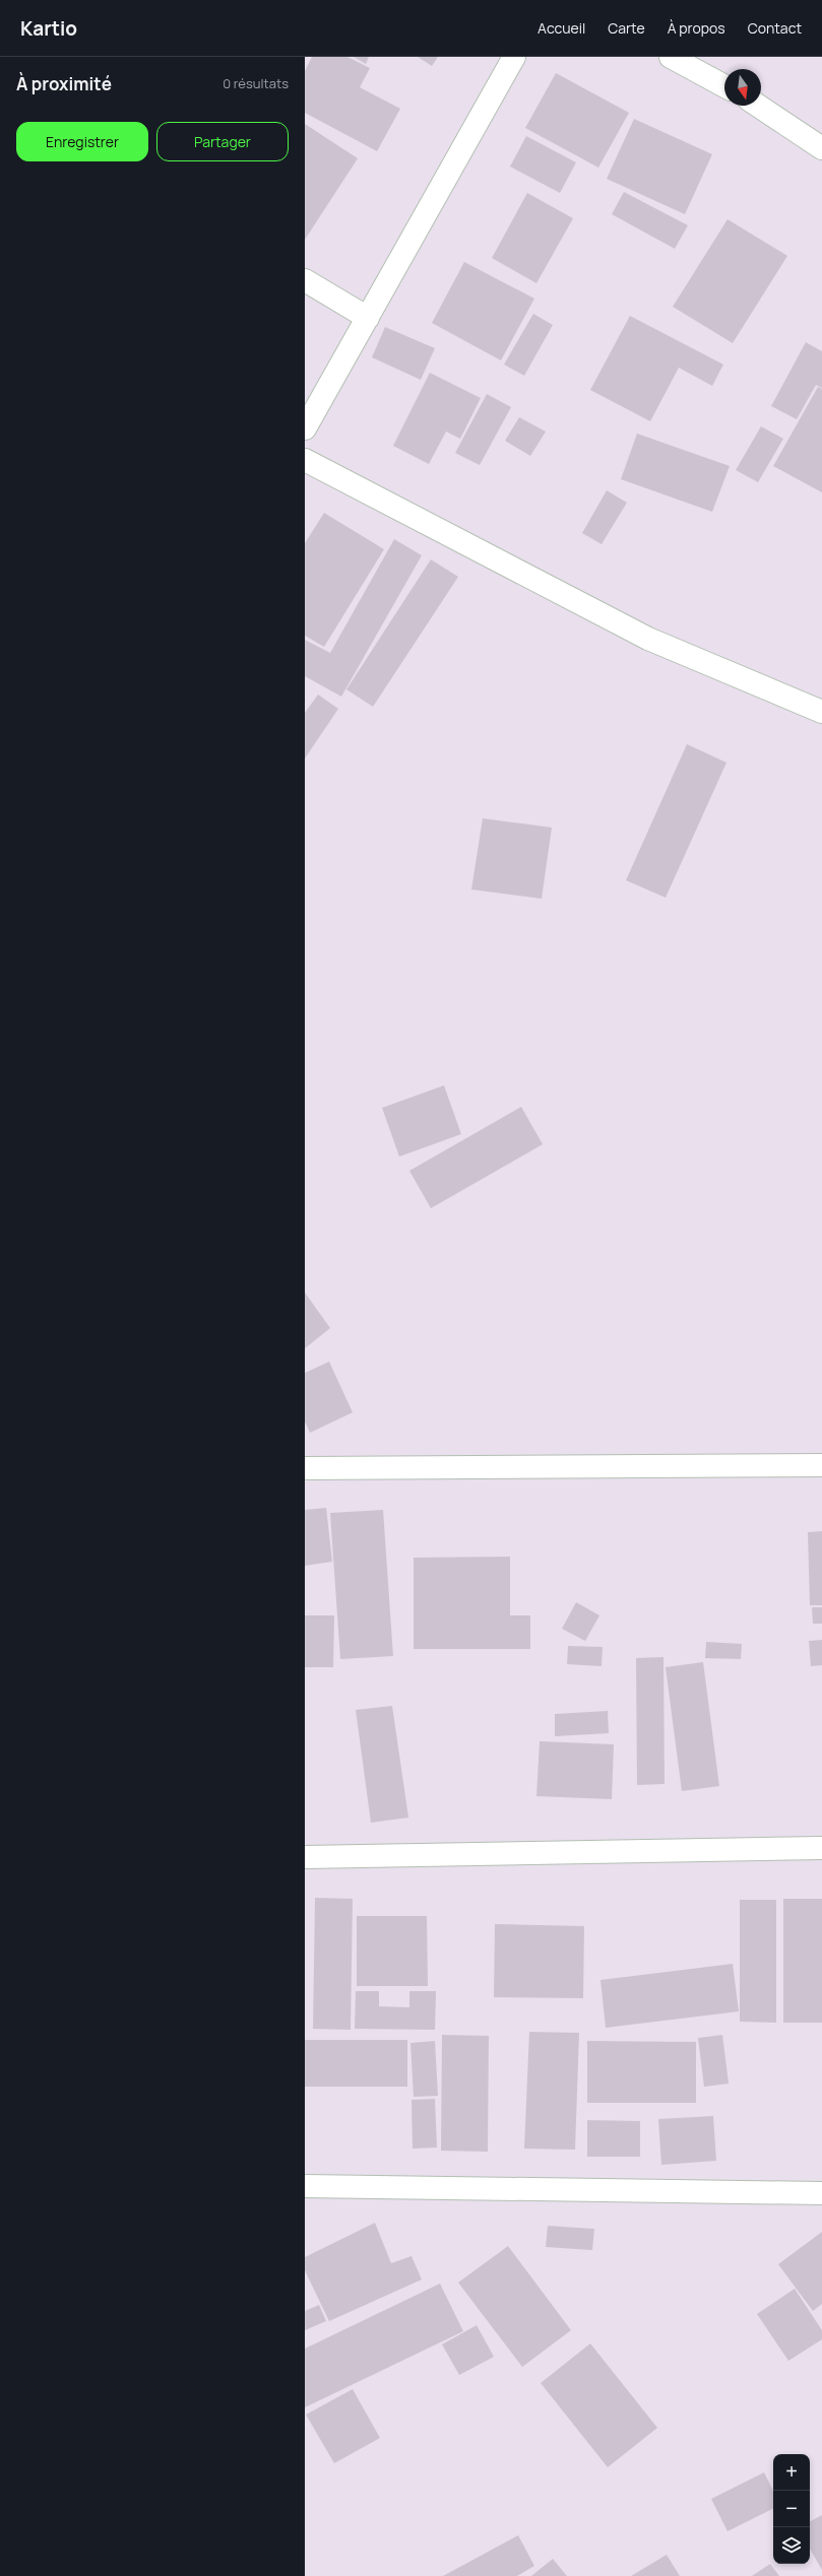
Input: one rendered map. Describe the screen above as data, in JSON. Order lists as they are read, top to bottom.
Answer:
{
  "north": "bottom",
  "page": {
    "header": "Kartio",
    "nav": [
      "Accueil",
      "Carte",
      "À propos",
      "Contact"
    ],
    "heading": ["À proximité", "0 résultats"],
    "buttons": ["Enregistrer", "Partager"],
    "map_buttons": ["+", "−"]
  }
}
